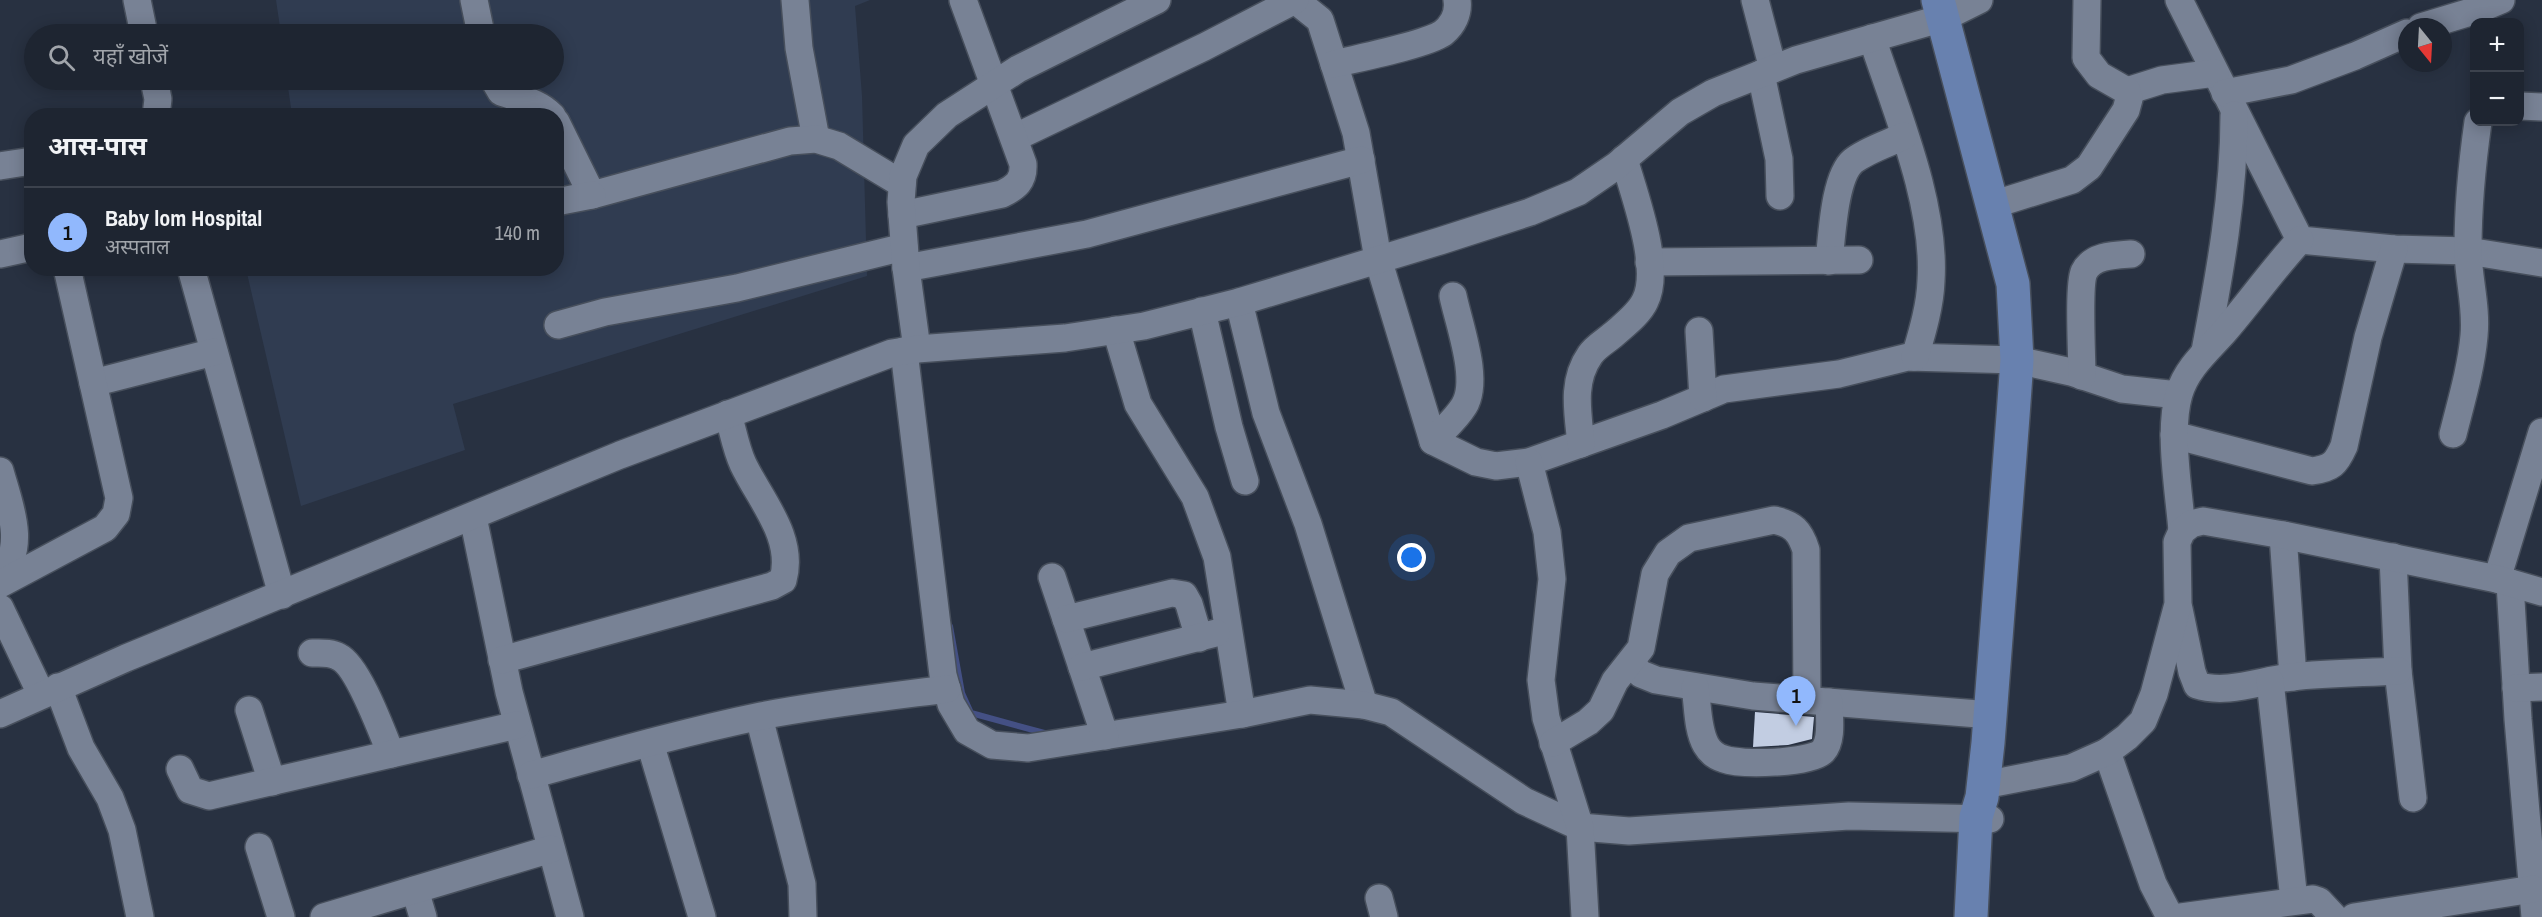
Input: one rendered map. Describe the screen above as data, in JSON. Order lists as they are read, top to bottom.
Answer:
{
  "north": "bottom",
  "page": {
    "map_buttons": ["+", "−"],
    "search": "यहाँ खोजें",
    "heading": "आस-पास",
    "list": [
      {
        "mark": "1",
        "name": "Baby lom Hospital",
        "note": "अस्पताल",
        "value": "140 m"
      }
    ],
    "pins": "1"
  }
}
